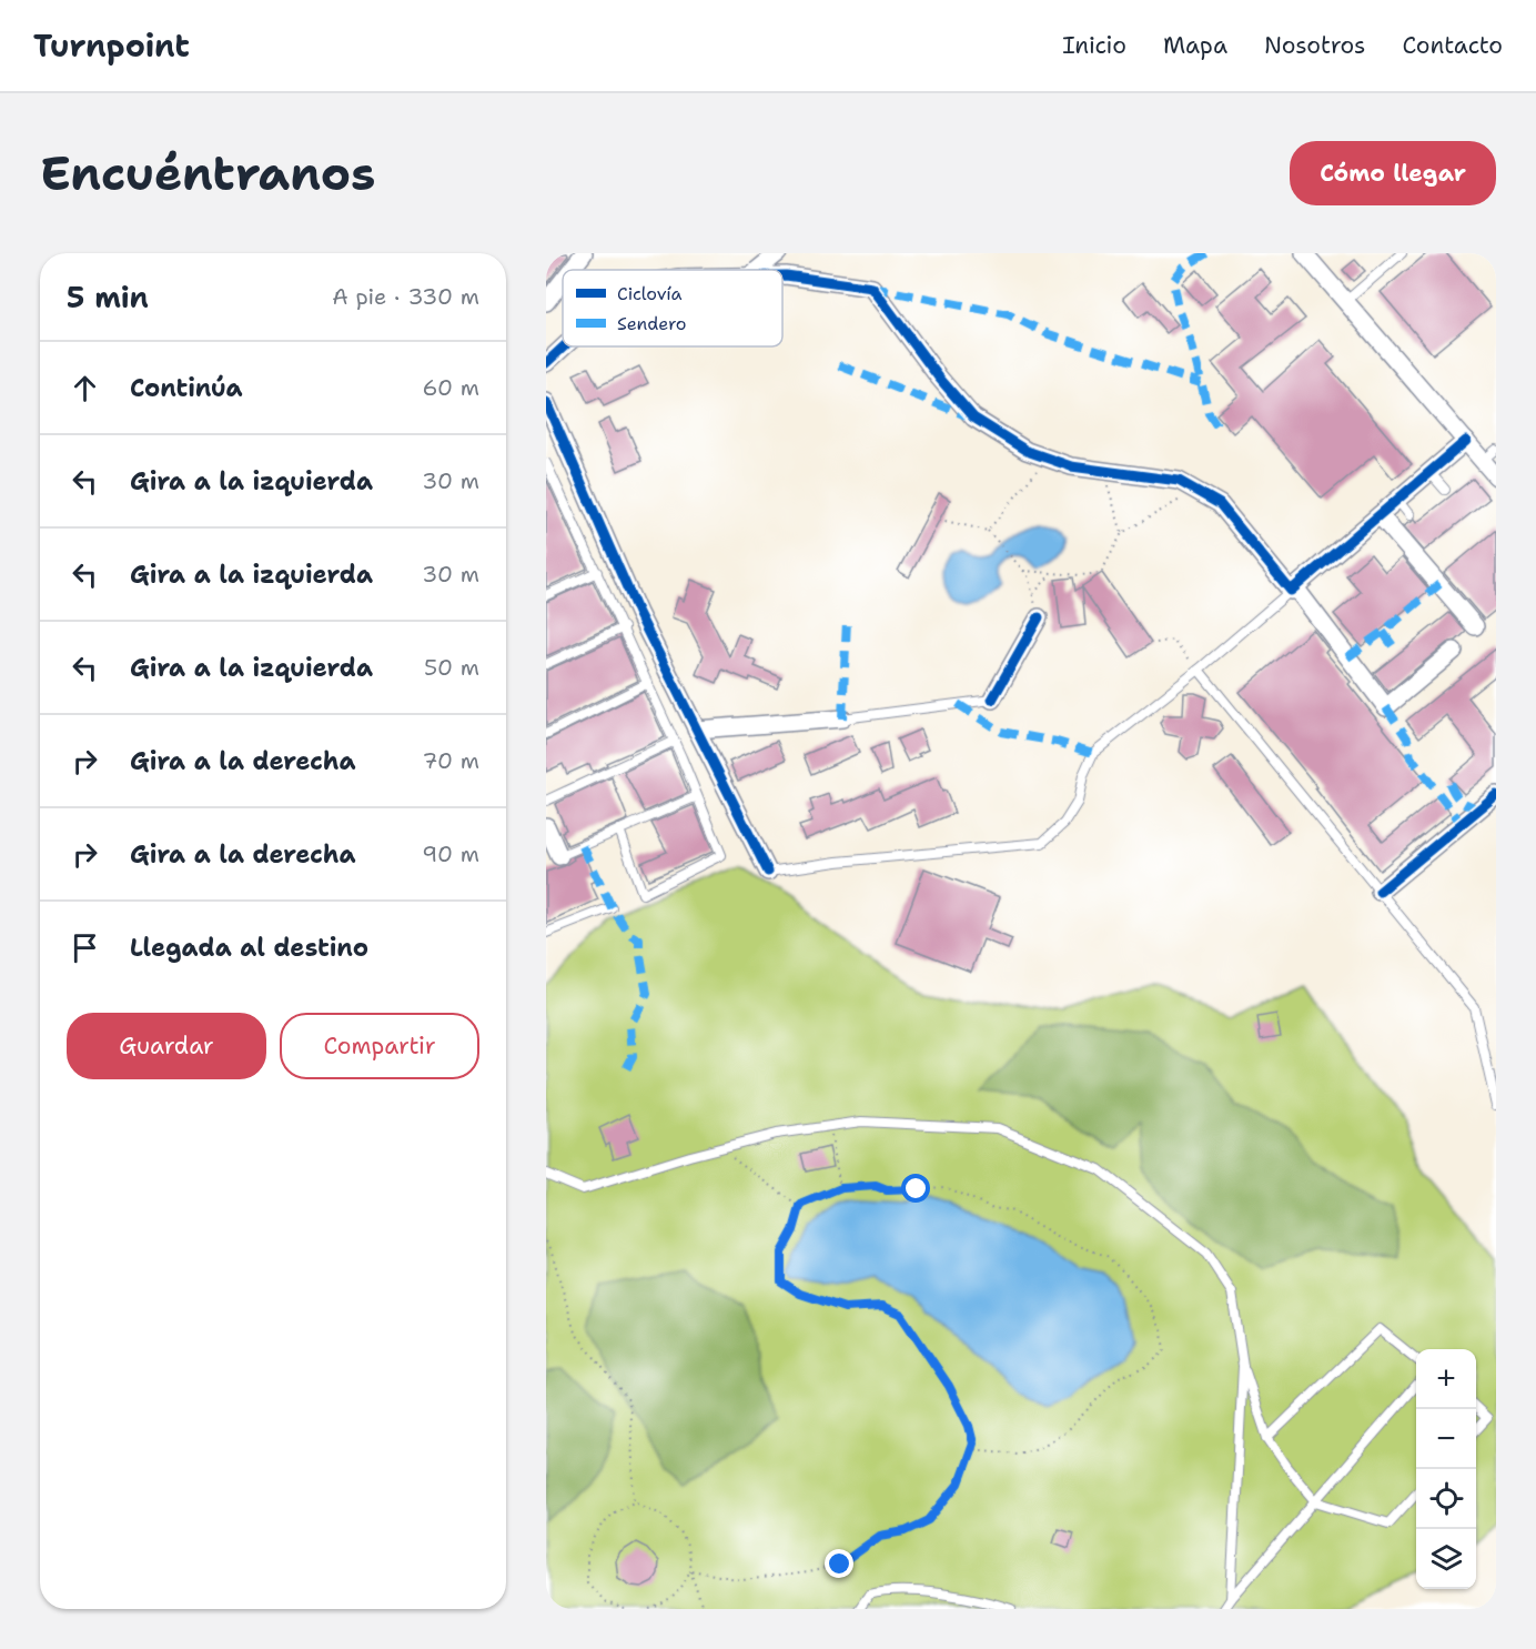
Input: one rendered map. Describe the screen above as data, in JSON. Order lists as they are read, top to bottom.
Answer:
{
  "legend": ["Ciclovía", "Sendero"],
  "page": {
    "header": "Turnpoint",
    "nav": [
      "Inicio",
      "Mapa",
      "Nosotros",
      "Contacto"
    ],
    "buttons": [
      "Cómo llegar",
      ["Guardar", "Compartir"]
    ],
    "title": "Encuéntranos",
    "heading": ["5 min", "A pie · 330 m"],
    "list": [
      ["Continúa", "60 m"],
      ["Gira a la izquierda", "30 m"],
      ["Gira a la izquierda", "30 m"],
      ["Gira a la izquierda", "50 m"],
      ["Gira a la derecha", "70 m"],
      ["Gira a la derecha", "90 m"],
      "Llegada al destino"
    ],
    "map_buttons": ["+", "−"]
  }
}
